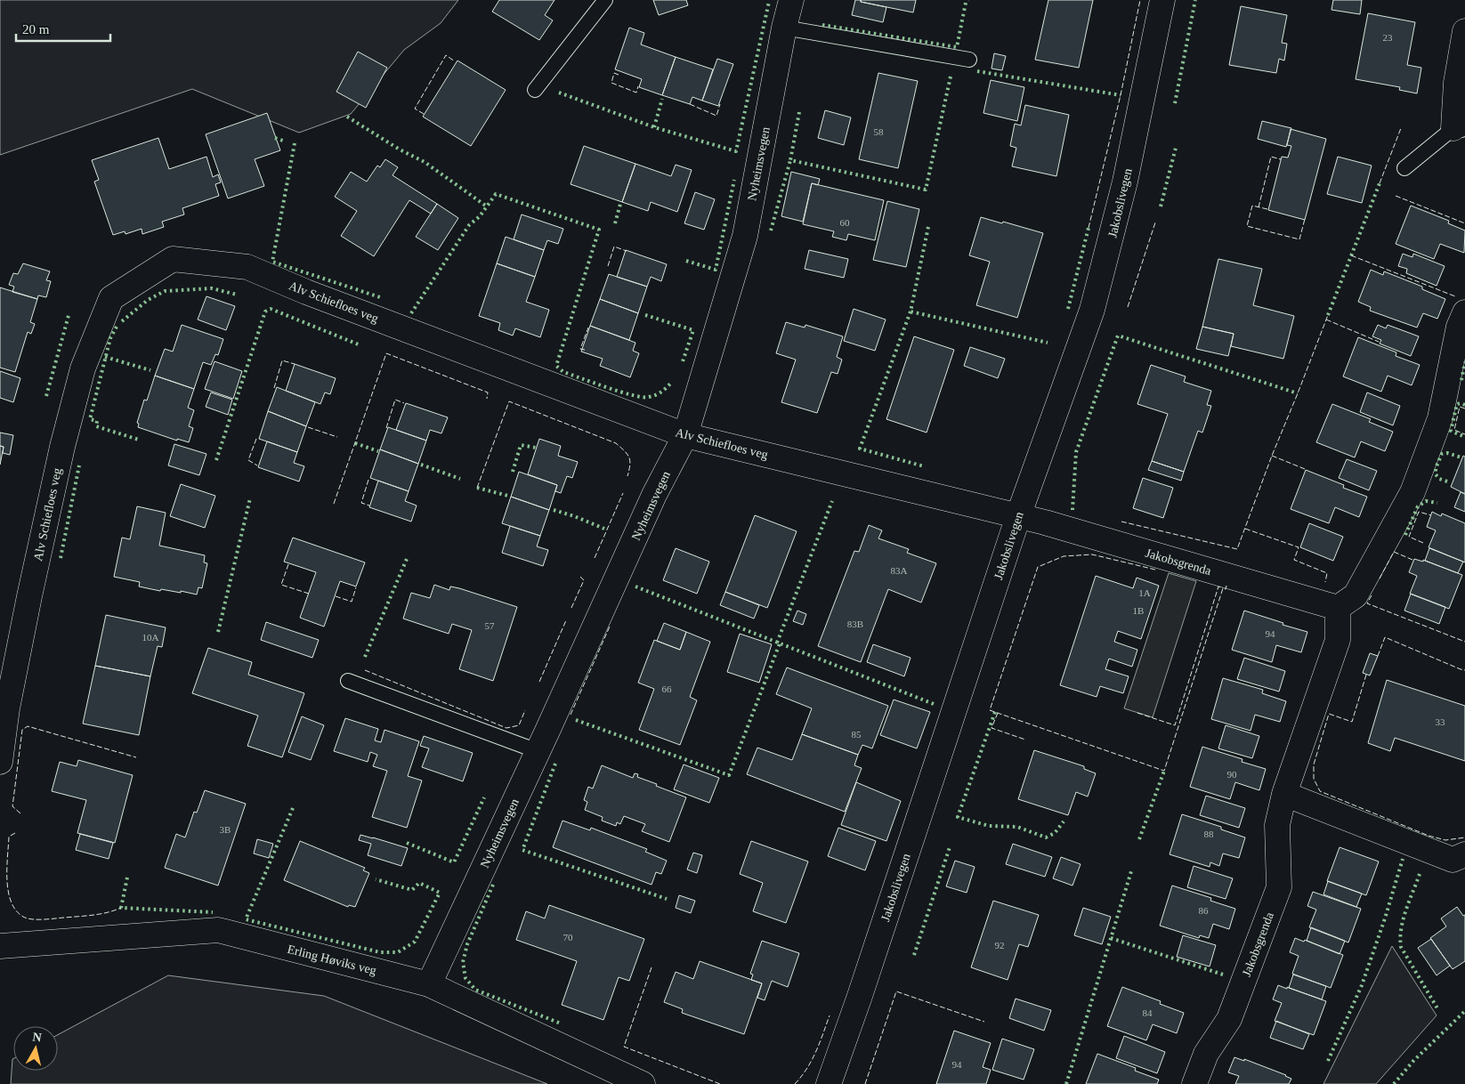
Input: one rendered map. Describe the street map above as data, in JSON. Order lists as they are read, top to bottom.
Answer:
{
  "streets": {
    "street": [
      "Nyheimsvegen",
      "Jakobslivegen",
      "Alv Schiefloes veg",
      "Jakobsgrenda",
      "Erling Høviks veg"
    ]
  },
  "crossings": [
    ["Nyheimsvegen", "Alv Schiefloes veg"],
    ["Nyheimsvegen", "Erling Høviks veg"],
    ["Jakobslivegen", "Alv Schiefloes veg"],
    ["Jakobslivegen", "Jakobsgrenda"],
    ["Alv Schiefloes veg", "Jakobsgrenda"]
  ],
  "house_numbers": [
    "23",
    "58",
    "60",
    "83A",
    "1A",
    "1B",
    "83B",
    "57",
    "94",
    "10A",
    "66",
    "33",
    "85",
    "90",
    "3B",
    "88",
    "86",
    "70",
    "92",
    "84",
    "94"
  ],
  "scale_bar": "20 m",
  "north": "top"
}
